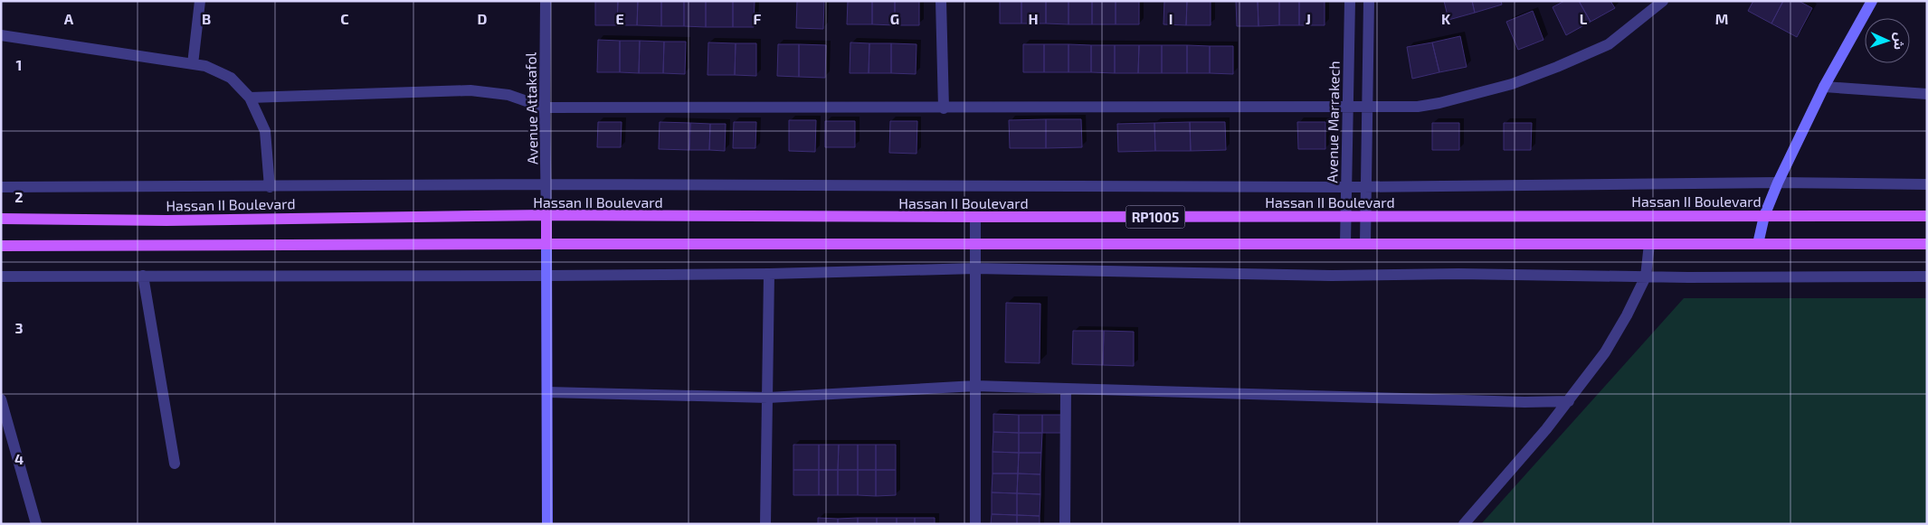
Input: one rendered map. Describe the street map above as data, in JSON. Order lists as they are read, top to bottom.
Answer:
{
  "streets": {
    "main road": ["Hassan II Boulevard", "RP1005"],
    "street": ["Avenue Attakafol", "Avenue Marrakech"]
  },
  "crossings": [
    ["Avenue Attakafol", "Hassan II Boulevard"],
    ["Avenue Marrakech", "Hassan II Boulevard"],
    ["Avenue Marrakech", "RP1005"]
  ],
  "north": "right",
  "grid": {
    "columns": [
      "A",
      "B",
      "C",
      "D",
      "E",
      "F",
      "G",
      "H",
      "I",
      "J",
      "K",
      "L",
      "M"
    ],
    "rows": [
      "1",
      "2",
      "3",
      "4"
    ]
  }
}
